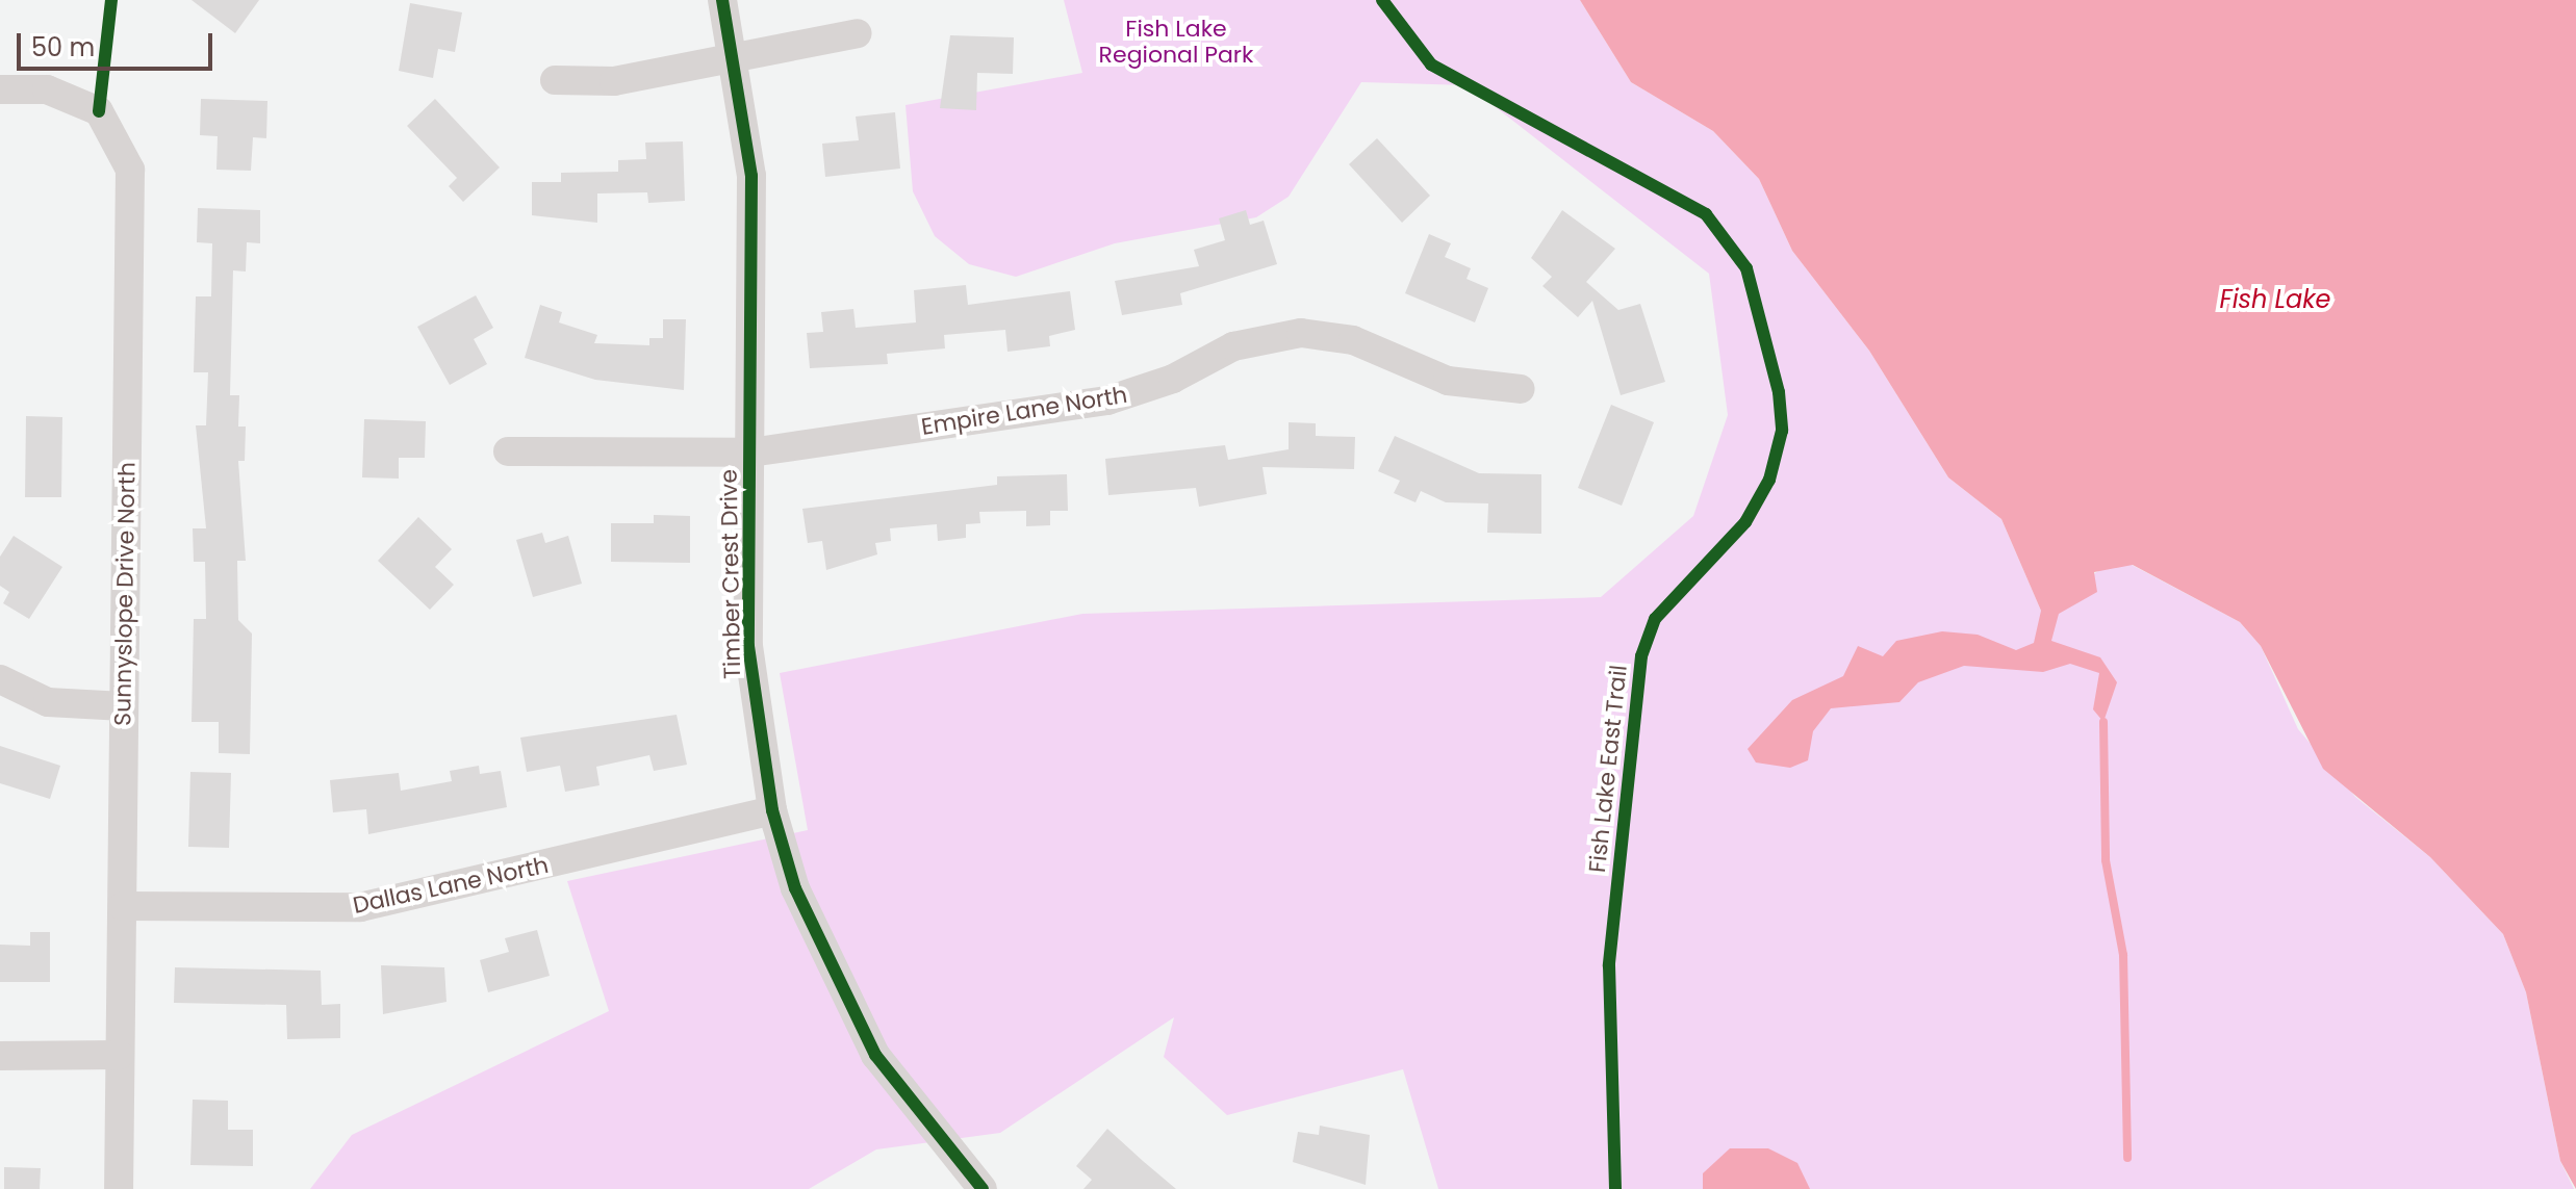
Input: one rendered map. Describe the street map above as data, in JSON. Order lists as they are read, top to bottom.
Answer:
{
  "streets": {
    "street": [
      "Empire Lane North",
      "Timber Crest Drive",
      "Sunnyslope Drive North",
      "Dallas Lane North"
    ],
    "cycle path": ["Fish Lake East Trail"]
  },
  "crossings": [
    ["Empire Lane North", "Timber Crest Drive"],
    ["Timber Crest Drive", "Dallas Lane North"],
    ["Sunnyslope Drive North", "Dallas Lane North"]
  ],
  "water": ["Fish Lake"],
  "parks": ["Fish Lake Regional Park"],
  "scale_bar": "50 m"
}
